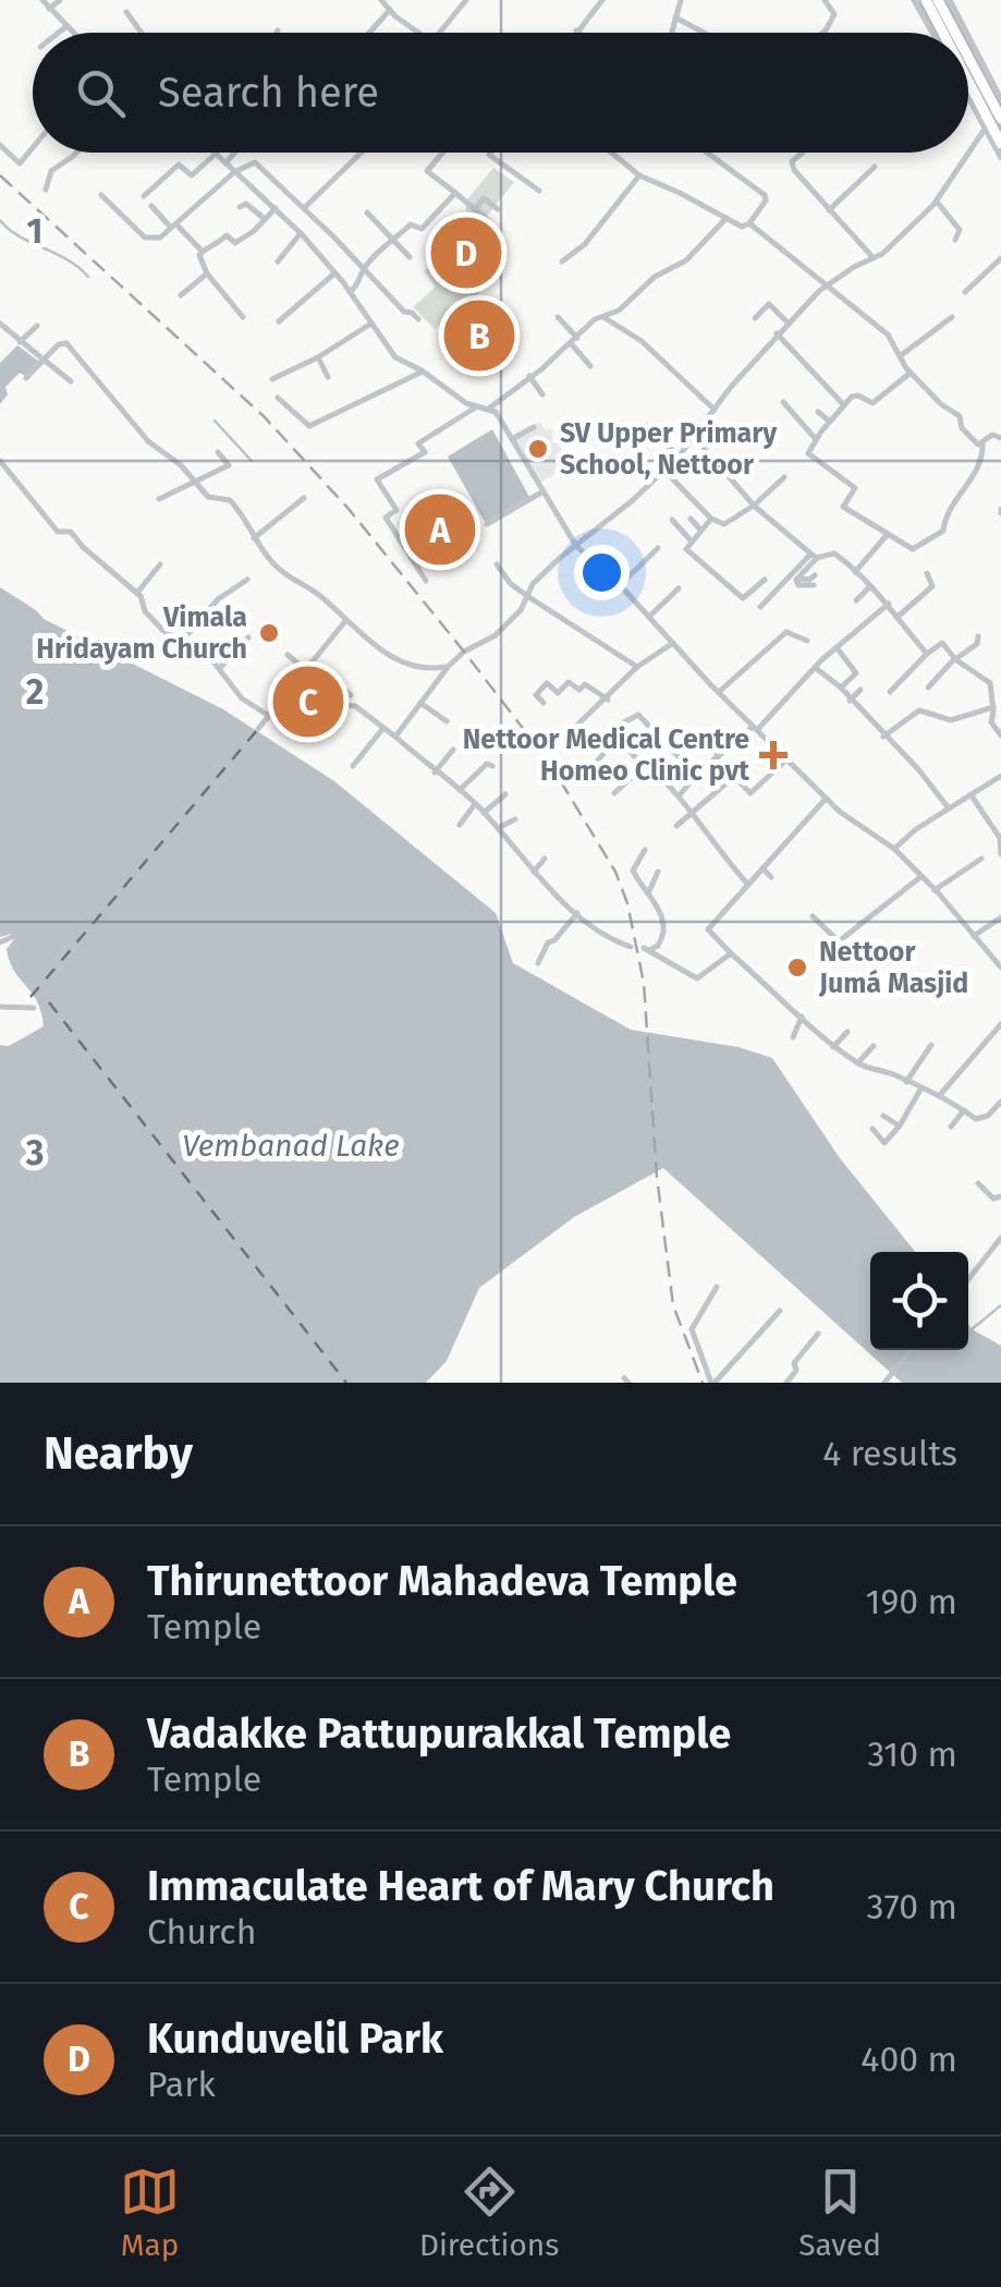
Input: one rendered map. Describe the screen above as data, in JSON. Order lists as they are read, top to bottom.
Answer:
{
  "water": ["Vembanad Lake"],
  "places": {
    "other": ["SV Upper Primary School, Nettoor", "Vimala Hridayam Church", "Nettoor Jumá Masjid"],
    "health": ["Nettoor Medical Centre Homeo Clinic pvt"]
  },
  "page": {
    "search": "Search here",
    "pins": [
      "D",
      "B",
      "A",
      "C"
    ],
    "heading": ["Nearby", "4 results"],
    "list": [
      {
        "mark": "A",
        "name": "Thirunettoor Mahadeva Temple",
        "note": "Temple",
        "value": "190 m"
      },
      {
        "mark": "B",
        "name": "Vadakke Pattupurakkal Temple",
        "note": "Temple",
        "value": "310 m"
      },
      {
        "mark": "C",
        "name": "Immaculate Heart of Mary Church",
        "note": "Church",
        "value": "370 m"
      },
      {
        "mark": "D",
        "name": "Kunduvelil Park",
        "note": "Park",
        "value": "400 m"
      }
    ],
    "nav": ["Map", "Directions", "Saved"]
  },
  "grid": {
    "rows": ["1", "2", "3"]
  }
}
